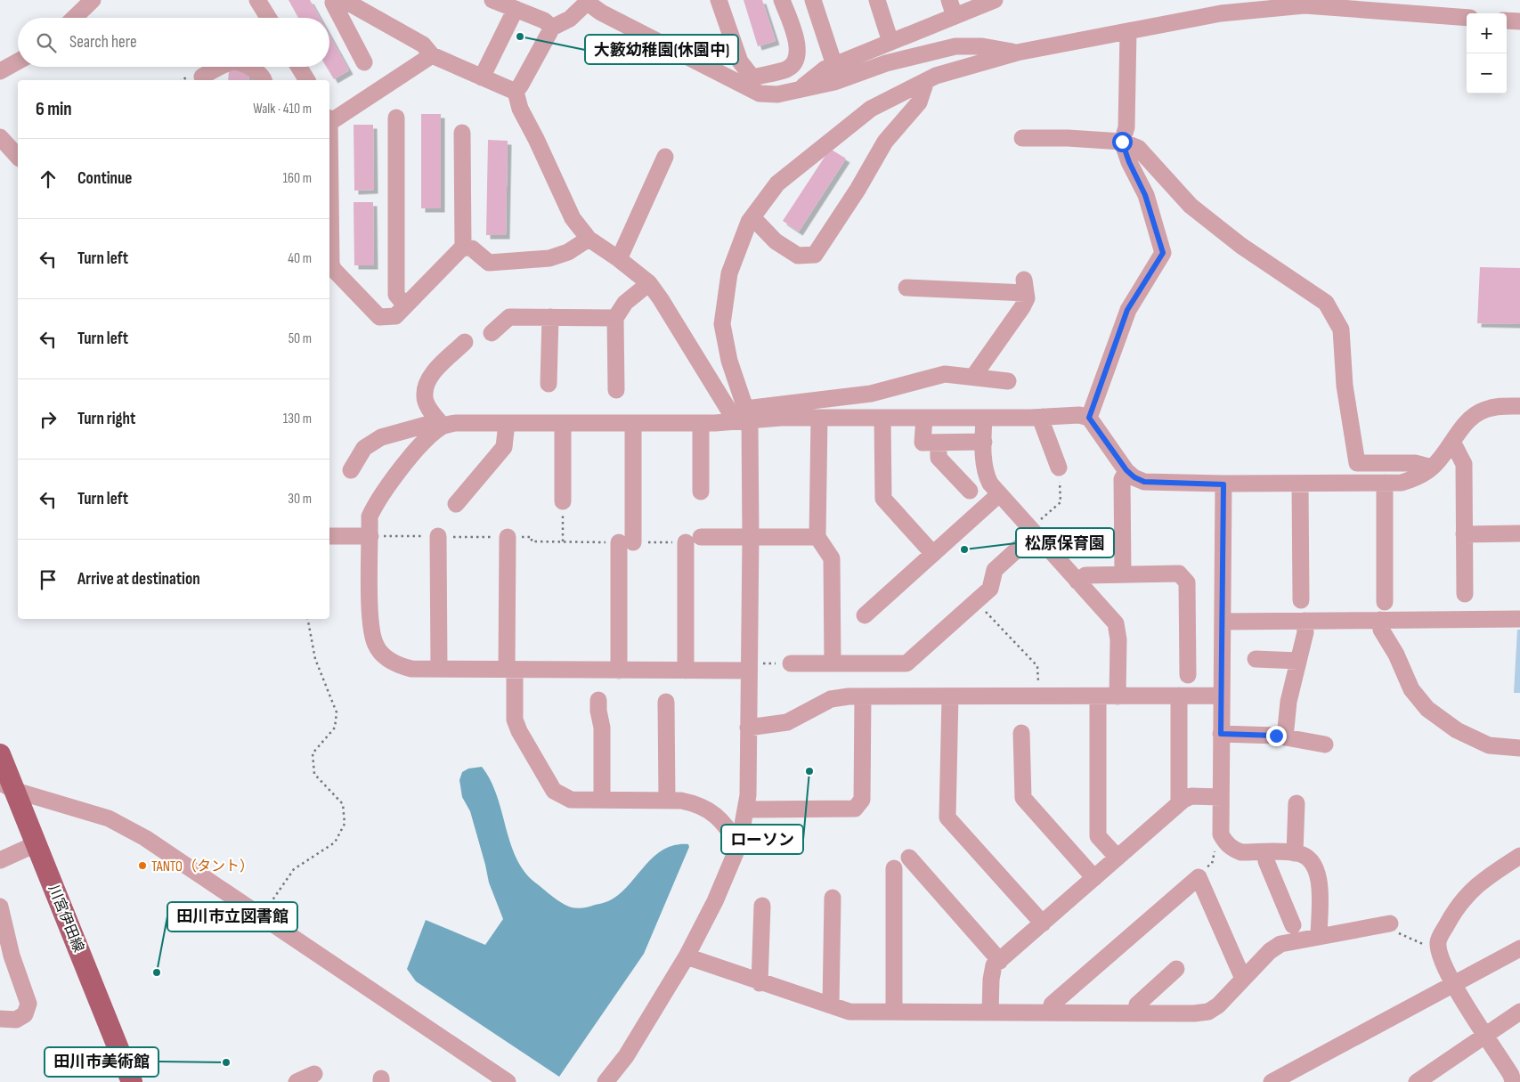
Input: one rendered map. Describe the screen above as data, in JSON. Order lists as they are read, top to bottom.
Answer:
{
  "streets": {
    "main road": ["川宮伊田線"]
  },
  "places": [
    "大籔幼稚園(休園中)",
    "松原保育園",
    "ローソン",
    "TANTO（タント）",
    "田川市立図書館",
    "田川市美術館"
  ],
  "page": {
    "map_buttons": ["+", "−"],
    "search": "Search here",
    "heading": ["6 min", "Walk · 410 m"],
    "list": [
      ["Continue", "160 m"],
      ["Turn left", "40 m"],
      ["Turn left", "50 m"],
      ["Turn right", "130 m"],
      ["Turn left", "30 m"],
      "Arrive at destination"
    ]
  }
}
